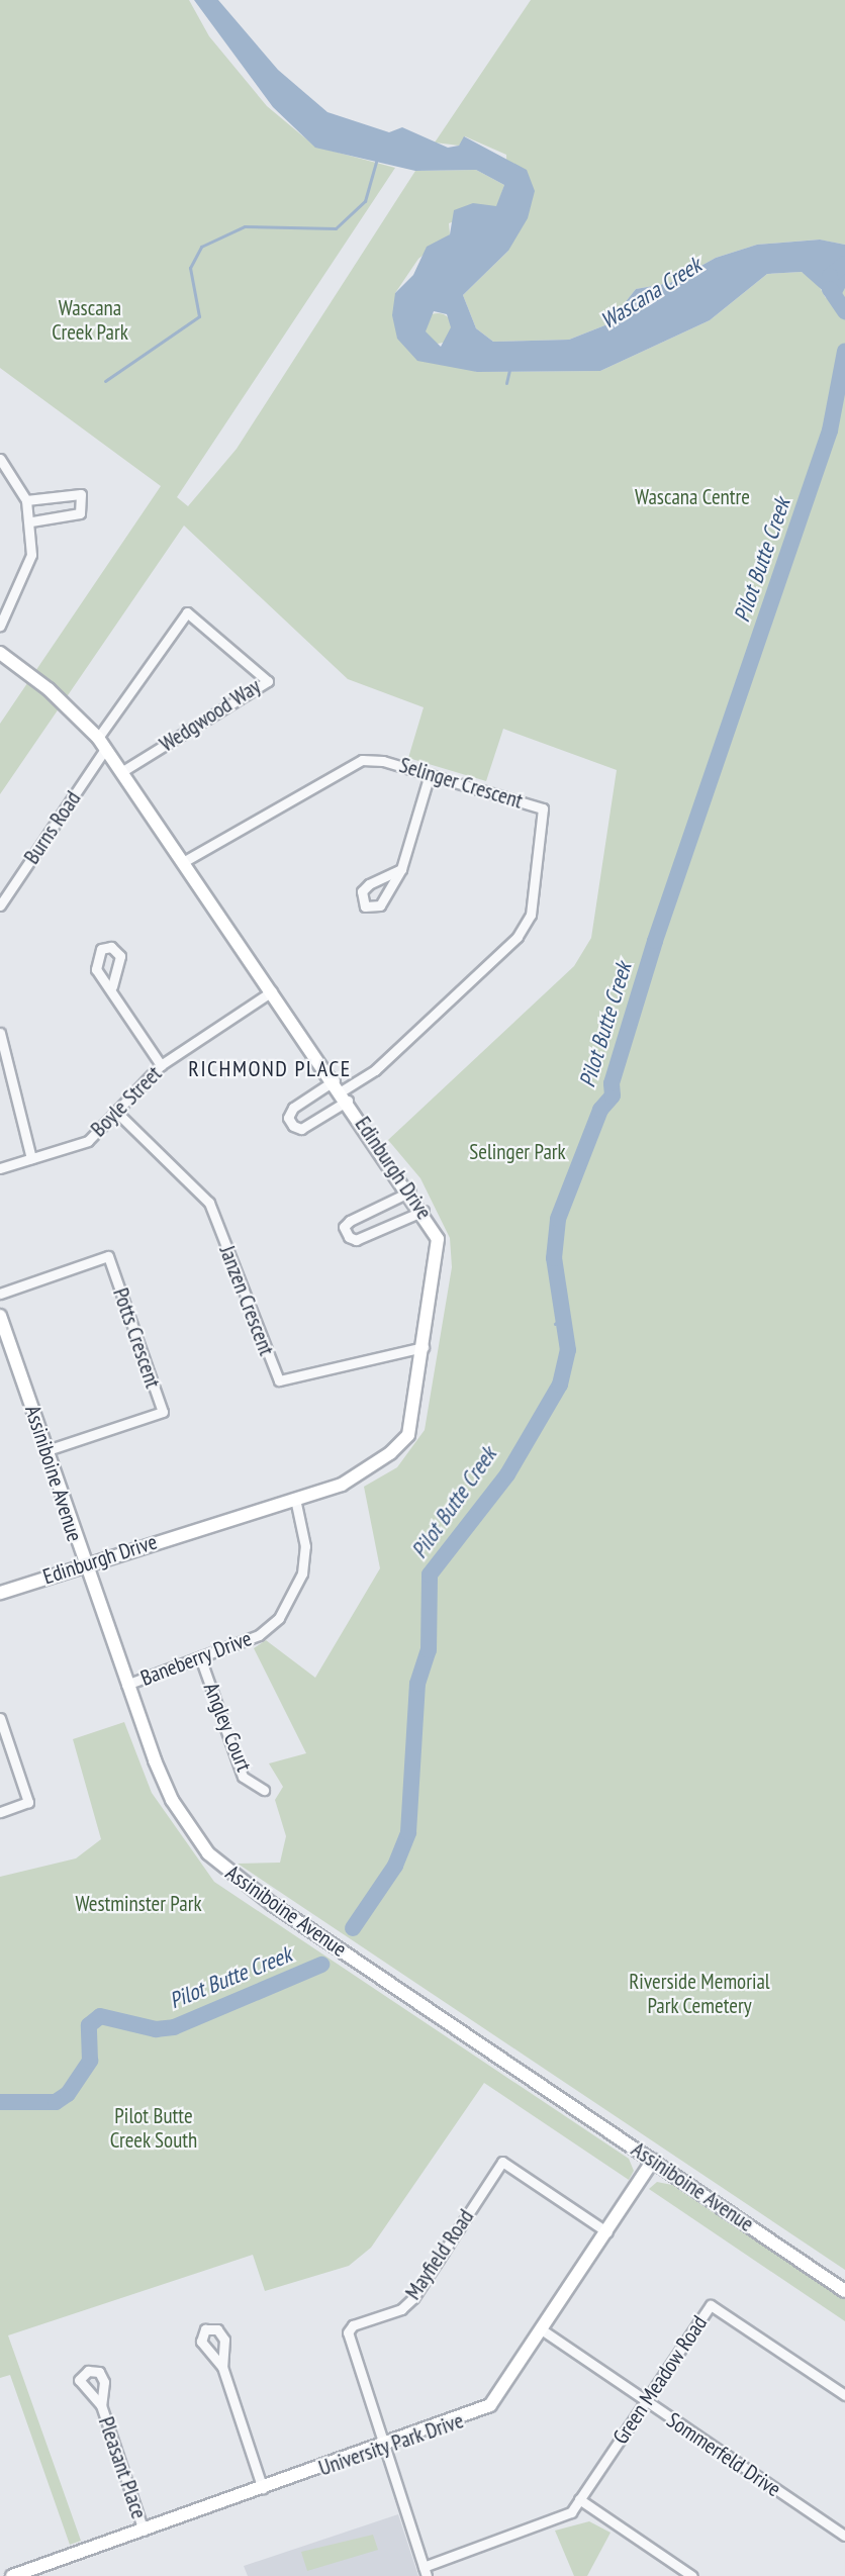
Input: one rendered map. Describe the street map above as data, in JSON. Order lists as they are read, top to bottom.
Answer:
{
  "streets": {
    "street": [
      "Wedgwood Way",
      "Selinger Crescent",
      "Burns Road",
      "Boyle Street",
      "Edinburgh Drive",
      "Janzen Crescent",
      "Potts Crescent",
      "Assiniboine Avenue",
      "Baneberry Drive",
      "Angley Court",
      "Mayfield Road",
      "Green Meadow Road",
      "University Park Drive",
      "Sommerfeld Drive",
      "Pleasant Place"
    ]
  },
  "crossings": [
    ["Wedgwood Way", "Burns Road"],
    ["Wedgwood Way", "Edinburgh Drive"],
    ["Selinger Crescent", "Edinburgh Drive"],
    ["Burns Road", "Edinburgh Drive"],
    ["Boyle Street", "Edinburgh Drive"],
    ["Boyle Street", "Janzen Crescent"],
    ["Edinburgh Drive", "Janzen Crescent"],
    ["Edinburgh Drive", "Assiniboine Avenue"],
    ["Edinburgh Drive", "Baneberry Drive"],
    ["Potts Crescent", "Assiniboine Avenue"],
    ["Assiniboine Avenue", "Baneberry Drive"],
    ["Assiniboine Avenue", "University Park Drive"],
    ["Baneberry Drive", "Angley Court"],
    ["Mayfield Road", "Green Meadow Road"],
    ["Mayfield Road", "University Park Drive"],
    ["Green Meadow Road", "Sommerfeld Drive"],
    ["University Park Drive", "Sommerfeld Drive"],
    ["University Park Drive", "Pleasant Place"]
  ],
  "districts": ["RICHMOND PLACE"],
  "water": ["Wascana Creek", "Pilot Butte Creek"],
  "parks": [
    "Wascana Creek Park",
    "Wascana Centre",
    "Selinger Park",
    "Westminster Park",
    "Riverside Memorial Park Cemetery",
    "Pilot Butte Creek South"
  ]
}
